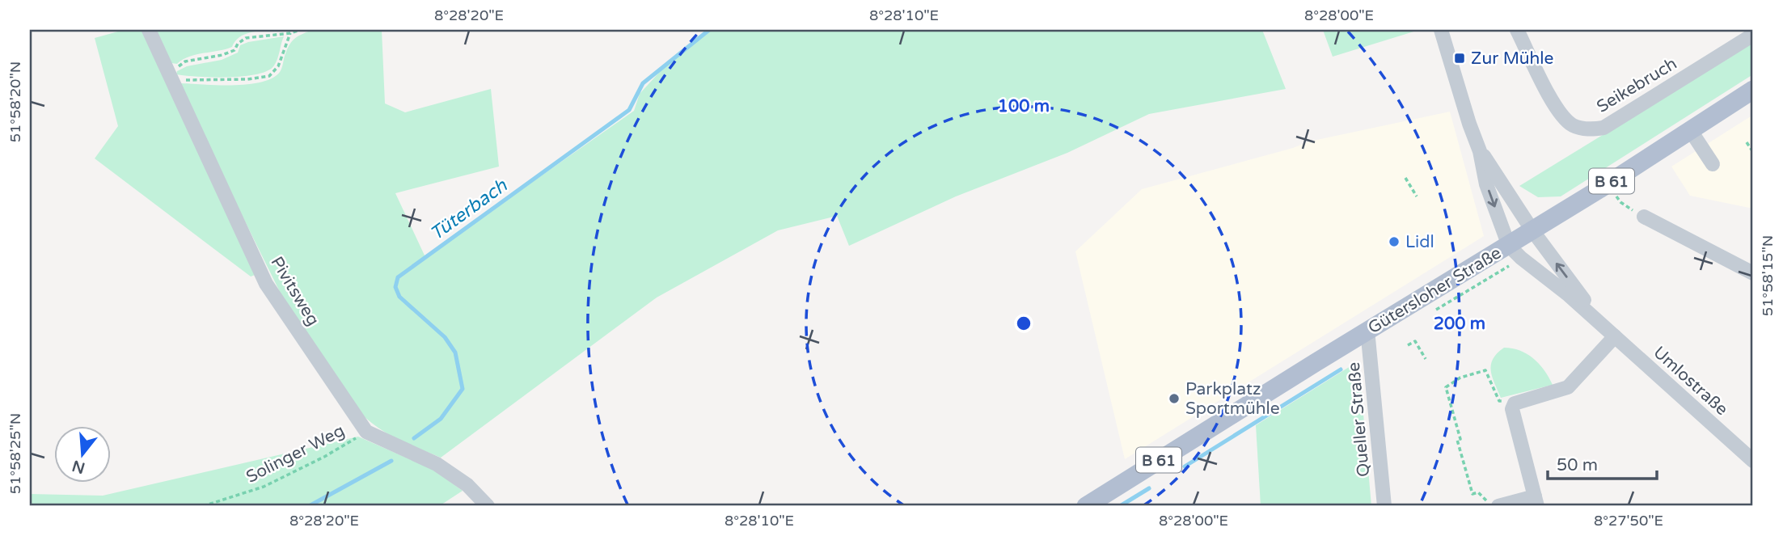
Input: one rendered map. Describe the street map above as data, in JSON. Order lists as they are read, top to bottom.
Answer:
{
  "streets": {
    "main road": ["B 61", "Gütersloher Straße"],
    "street": [
      "Seikebruch",
      "Pivitsweg",
      "Umlostraße",
      "Queller Straße"
    ],
    "path": ["Solinger Weg"]
  },
  "crossings": [
    ["Gütersloher Straße", "Umlostraße"],
    ["Gütersloher Straße", "Queller Straße"],
    ["Pivitsweg", "Solinger Weg"]
  ],
  "water": ["Tüterbach"],
  "places": {
    "transit": ["Zur Mühle"],
    "other": ["Lidl", "Parkplatz Sportmühle"]
  },
  "scale_bar": "50 m",
  "north": "bottom",
  "coordinates": [
    "8°28'20\"E",
    "8°28'10\"E",
    "8°28'00\"E",
    "51°58'20\"N",
    "51°58'15\"N",
    "51°58'25\"N",
    "8°27'50\"E"
  ],
  "rings": ["100 m", "200 m"]
}
